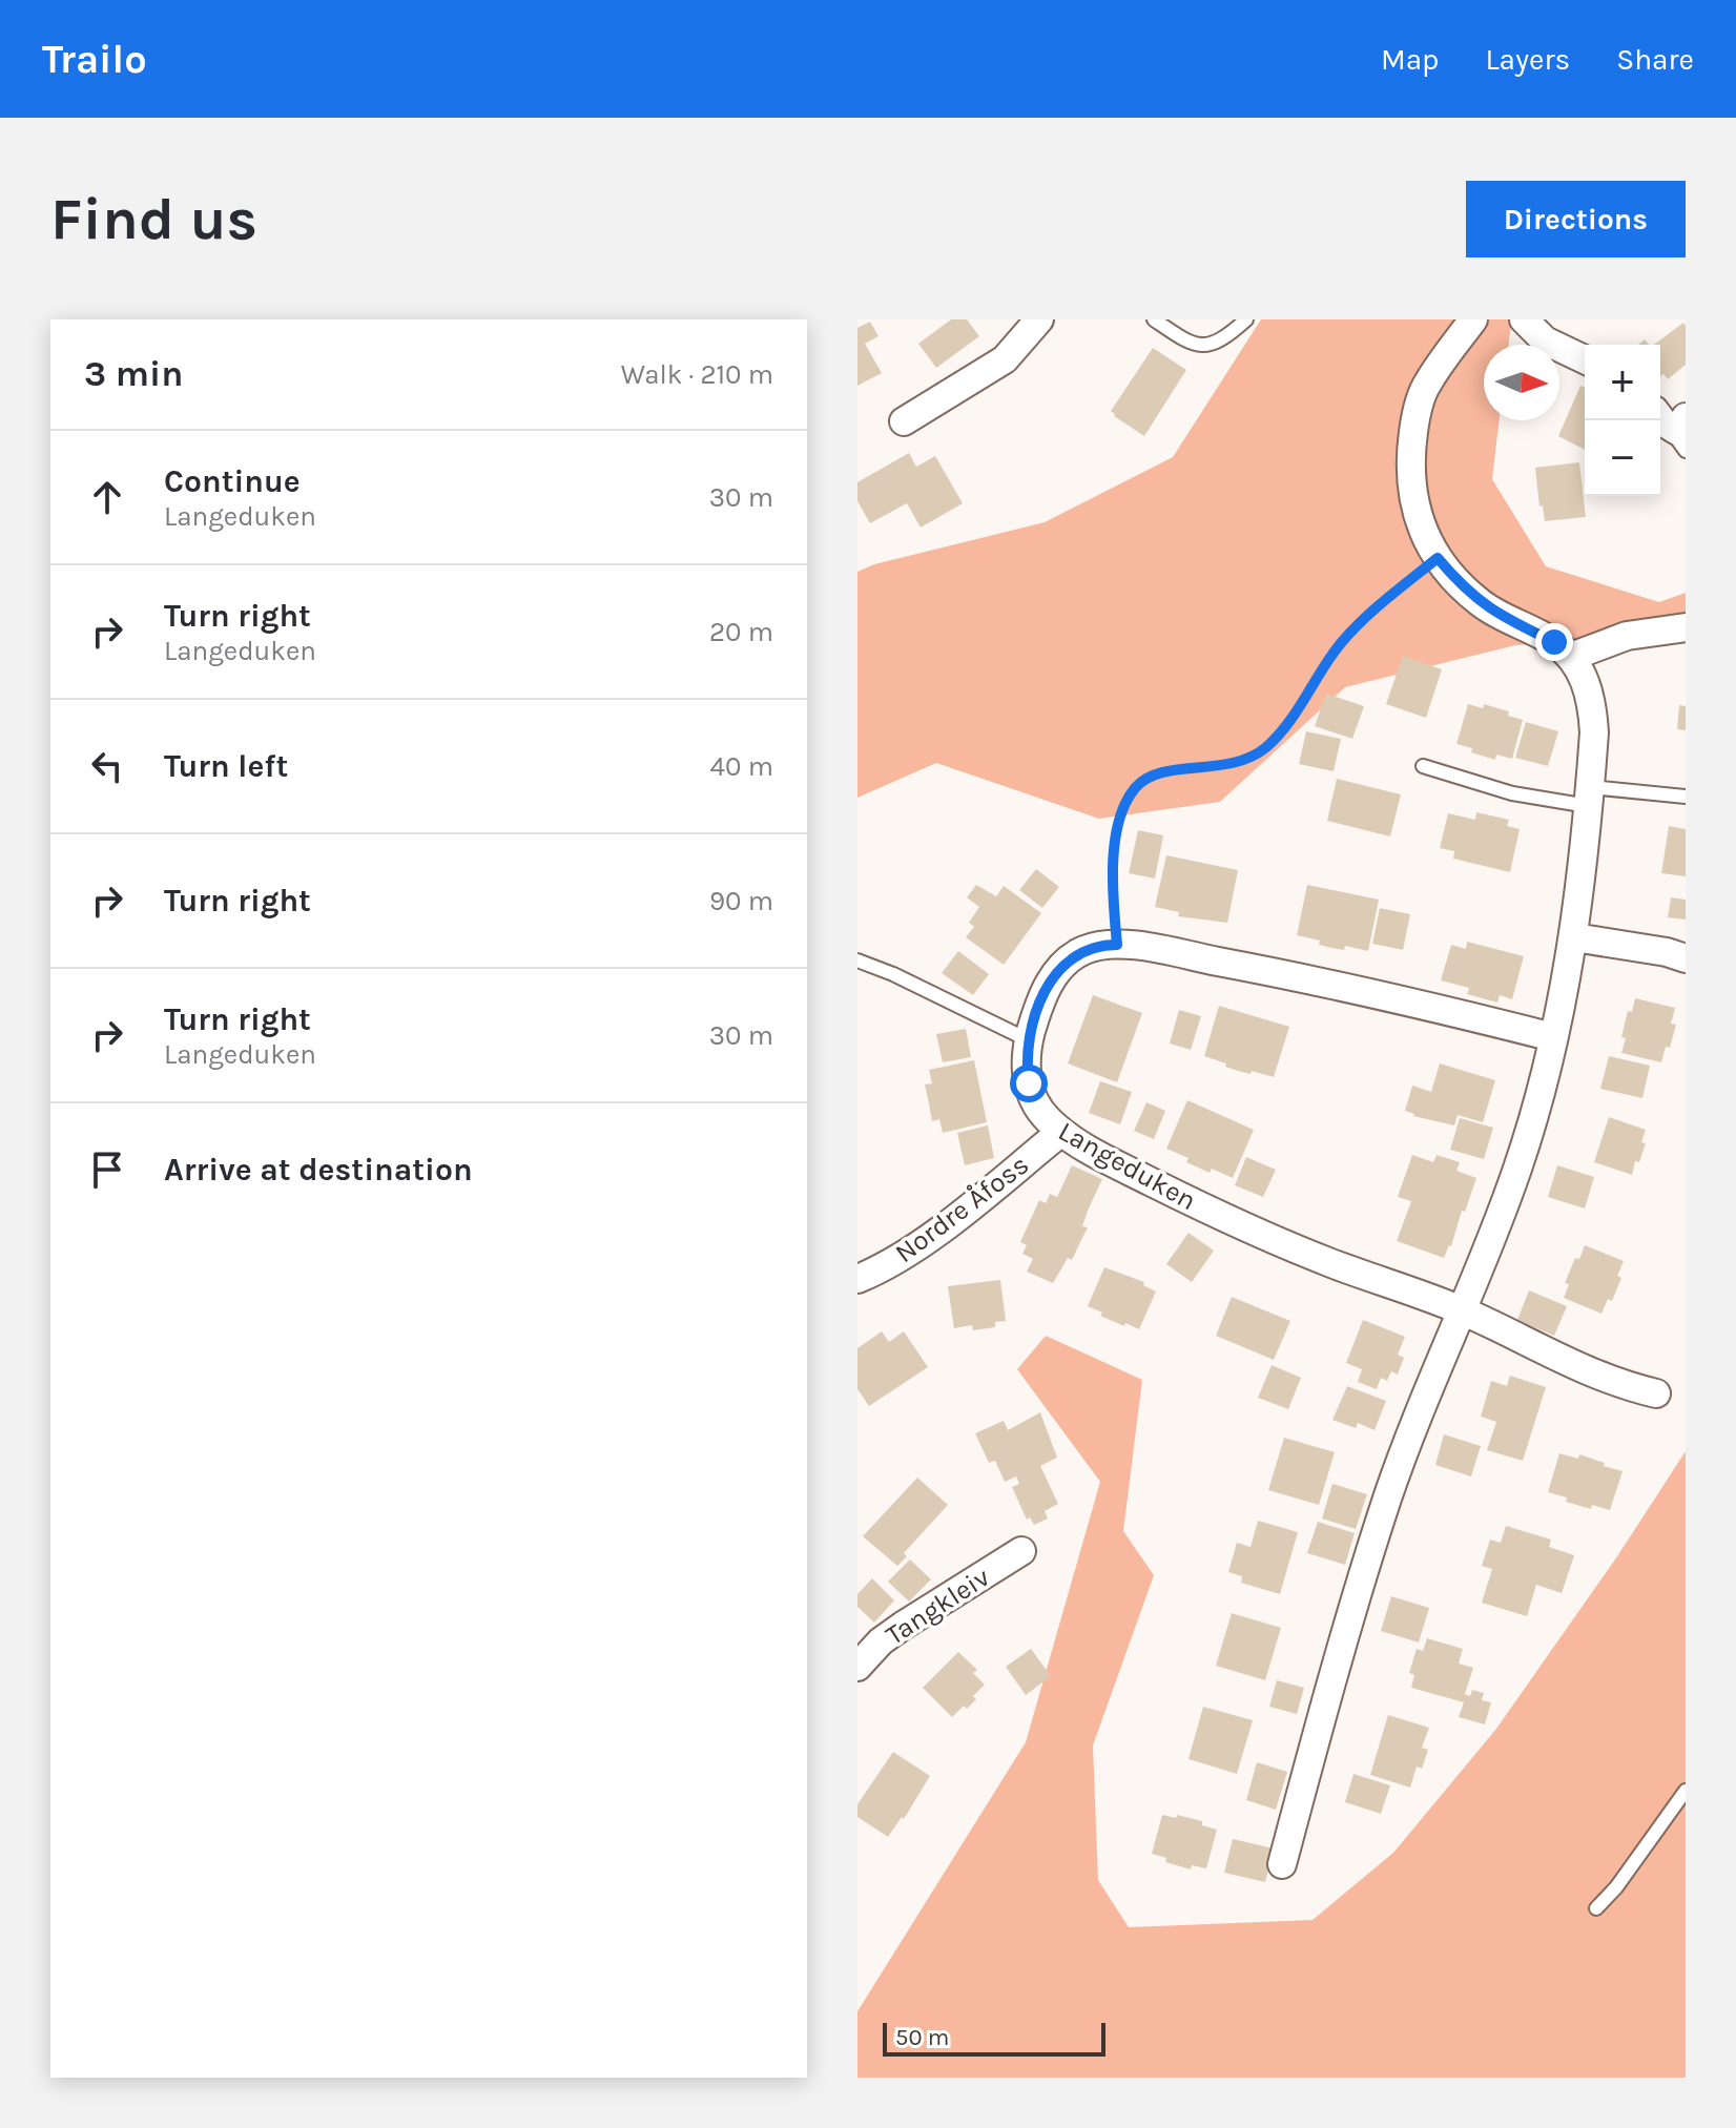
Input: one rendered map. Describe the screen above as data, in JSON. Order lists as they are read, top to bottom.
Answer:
{
  "streets": {
    "street": ["Langeduken", "Nordre Åfoss", "Tangkleiv"]
  },
  "crossings": [
    ["Langeduken", "Nordre Åfoss"]
  ],
  "scale_bar": "50 m",
  "north": "right",
  "page": {
    "header": "Trailo",
    "nav": ["Map", "Layers", "Share"],
    "buttons": "Directions",
    "title": "Find us",
    "heading": ["3 min", "Walk · 210 m"],
    "map_buttons": ["+", "−"],
    "list": [
      ["Continue", "Langeduken", "30 m"],
      ["Turn right", "Langeduken", "20 m"],
      ["Turn left", "40 m"],
      ["Turn right", "90 m"],
      ["Turn right", "Langeduken", "30 m"],
      "Arrive at destination"
    ],
    "scale": "50 m"
  }
}
